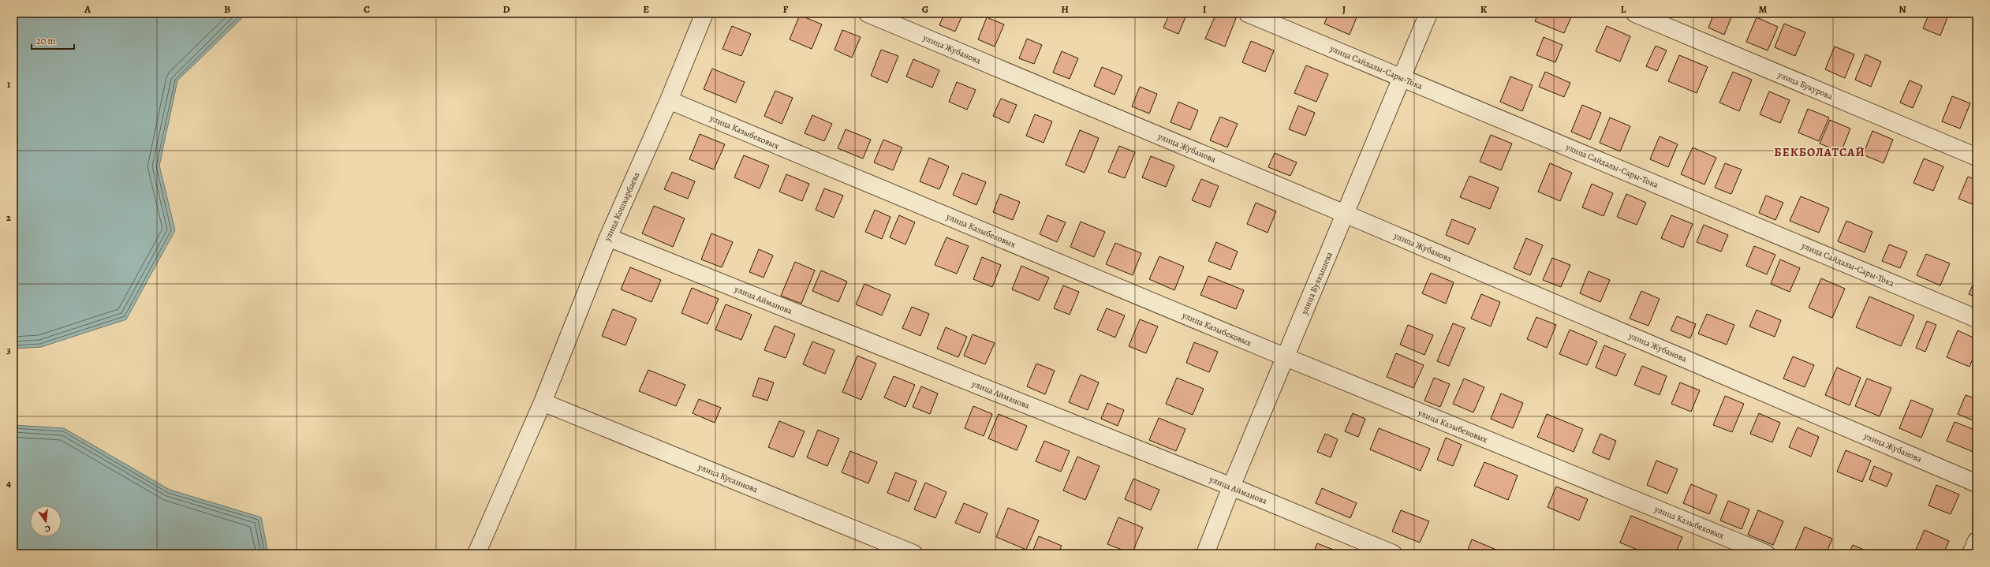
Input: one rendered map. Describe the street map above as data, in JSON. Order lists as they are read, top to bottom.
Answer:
{
  "streets": {
    "street": [
      "улица Жубанова",
      "улица Сайдалы-Сары-Тока",
      "улица Букурова",
      "улица Казыбековых",
      "улица Кошкарбаева",
      "улица Булкышева",
      "улица Айманова",
      "улица Кусаинова"
    ]
  },
  "crossings": [
    ["улица Жубанова", "улица Булкышева"],
    ["улица Сайдалы-Сары-Тока", "улица Булкышева"],
    ["улица Казыбековых", "улица Кошкарбаева"],
    ["улица Казыбековых", "улица Булкышева"],
    ["улица Кошкарбаева", "улица Айманова"],
    ["улица Кошкарбаева", "улица Кусаинова"],
    ["улица Булкышева", "улица Айманова"]
  ],
  "districts": ["БЕКБОЛАТСАЙ"],
  "scale_bar": "20 m",
  "north": "bottom",
  "grid": {
    "columns": [
      "A",
      "B",
      "C",
      "D",
      "E",
      "F",
      "G",
      "H",
      "I",
      "J",
      "K",
      "L",
      "M",
      "N"
    ],
    "rows": [
      "1",
      "2",
      "3",
      "4"
    ]
  }
}
